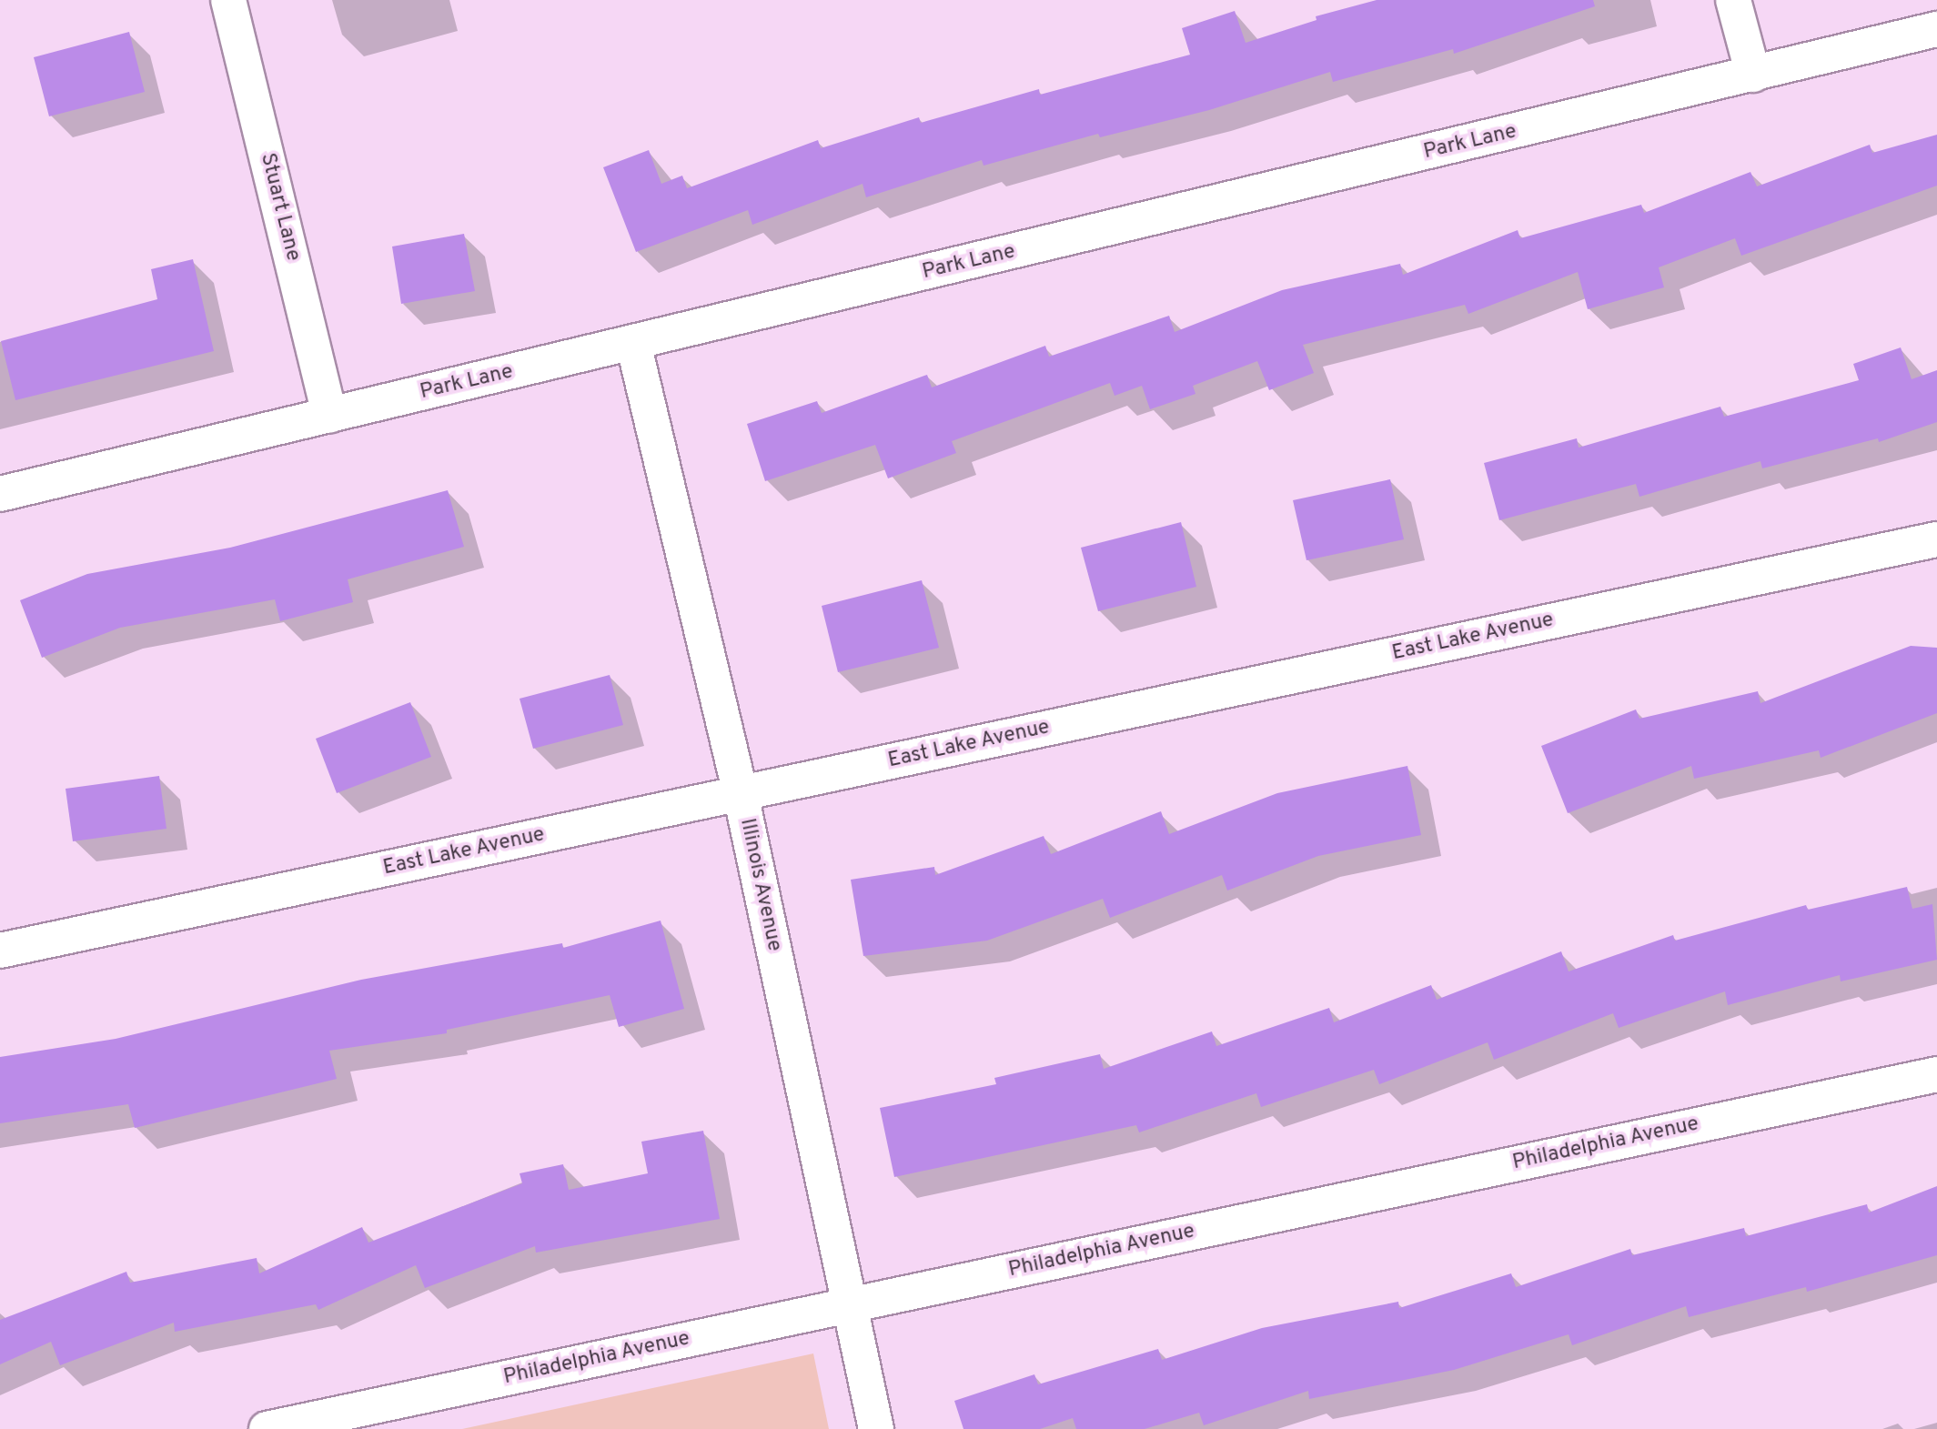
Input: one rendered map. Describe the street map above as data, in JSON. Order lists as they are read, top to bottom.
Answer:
{
  "streets": {
    "street": [
      "Park Lane",
      "Stuart Lane",
      "East Lake Avenue",
      "Illinois Avenue",
      "Philadelphia Avenue"
    ]
  },
  "crossings": [
    ["Park Lane", "Stuart Lane"],
    ["Park Lane", "Illinois Avenue"],
    ["East Lake Avenue", "Illinois Avenue"],
    ["Illinois Avenue", "Philadelphia Avenue"]
  ]
}
